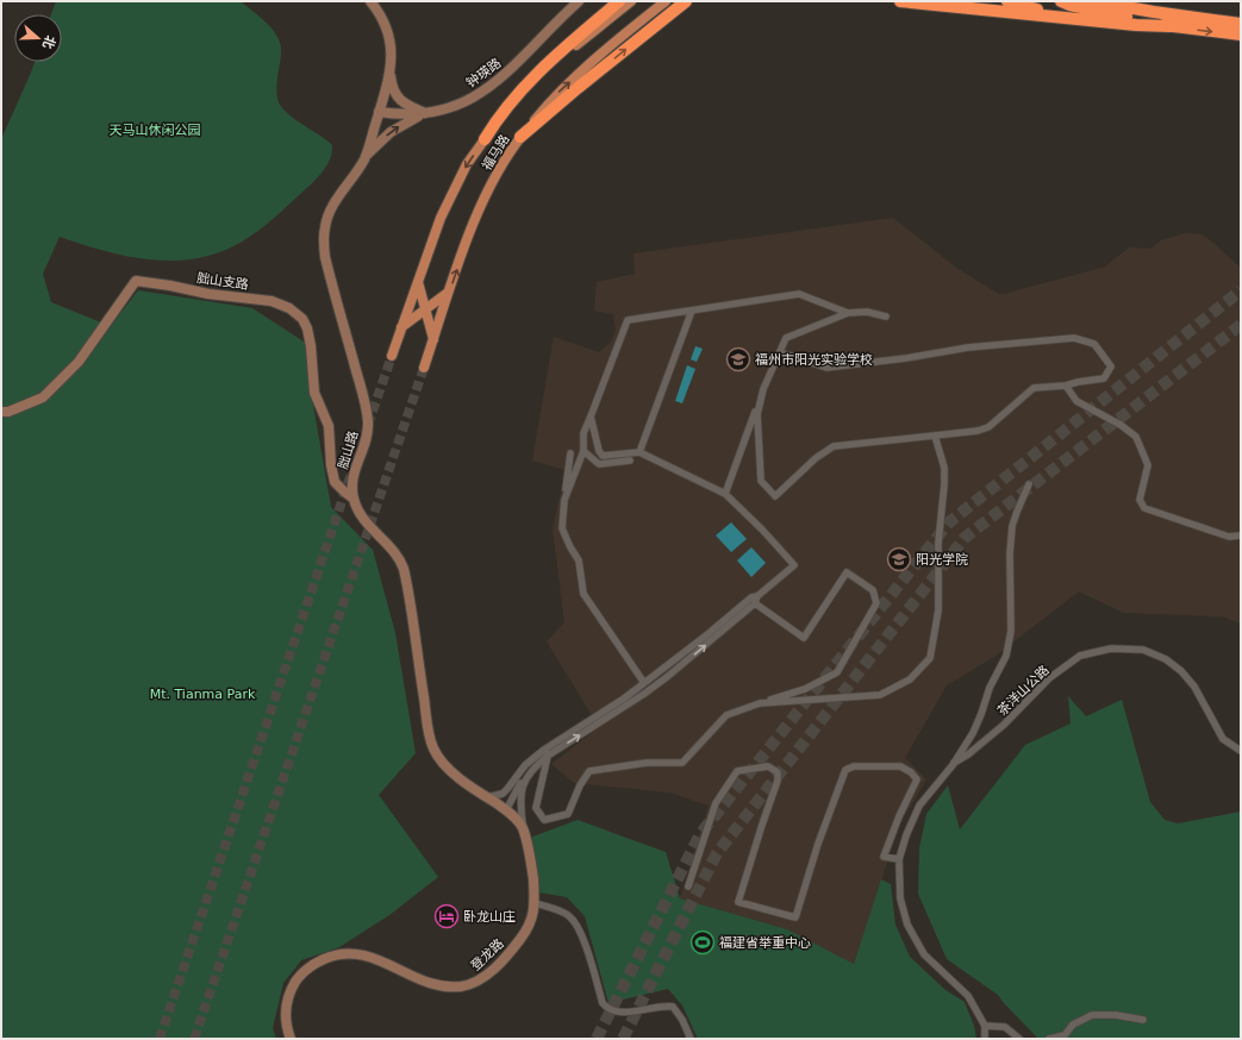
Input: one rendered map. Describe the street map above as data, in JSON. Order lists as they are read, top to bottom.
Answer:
{
  "streets": {
    "main road": ["福马路"],
    "street": [
      "钟瑛路",
      "胐山支路",
      "胐山路",
      "茶洋山公路",
      "登龙路"
    ]
  },
  "crossings": [
    ["钟瑛路", "胐山路"],
    ["胐山支路", "胐山路"]
  ],
  "parks": ["天马山休闲公园", "Mt. Tianma Park"],
  "places": {
    "school or university": ["福州市阳光实验学校", "阳光学院"],
    "hotel": ["卧龙山庄"],
    "sports": ["福建省举重中心"]
  },
  "north": "right"
}
